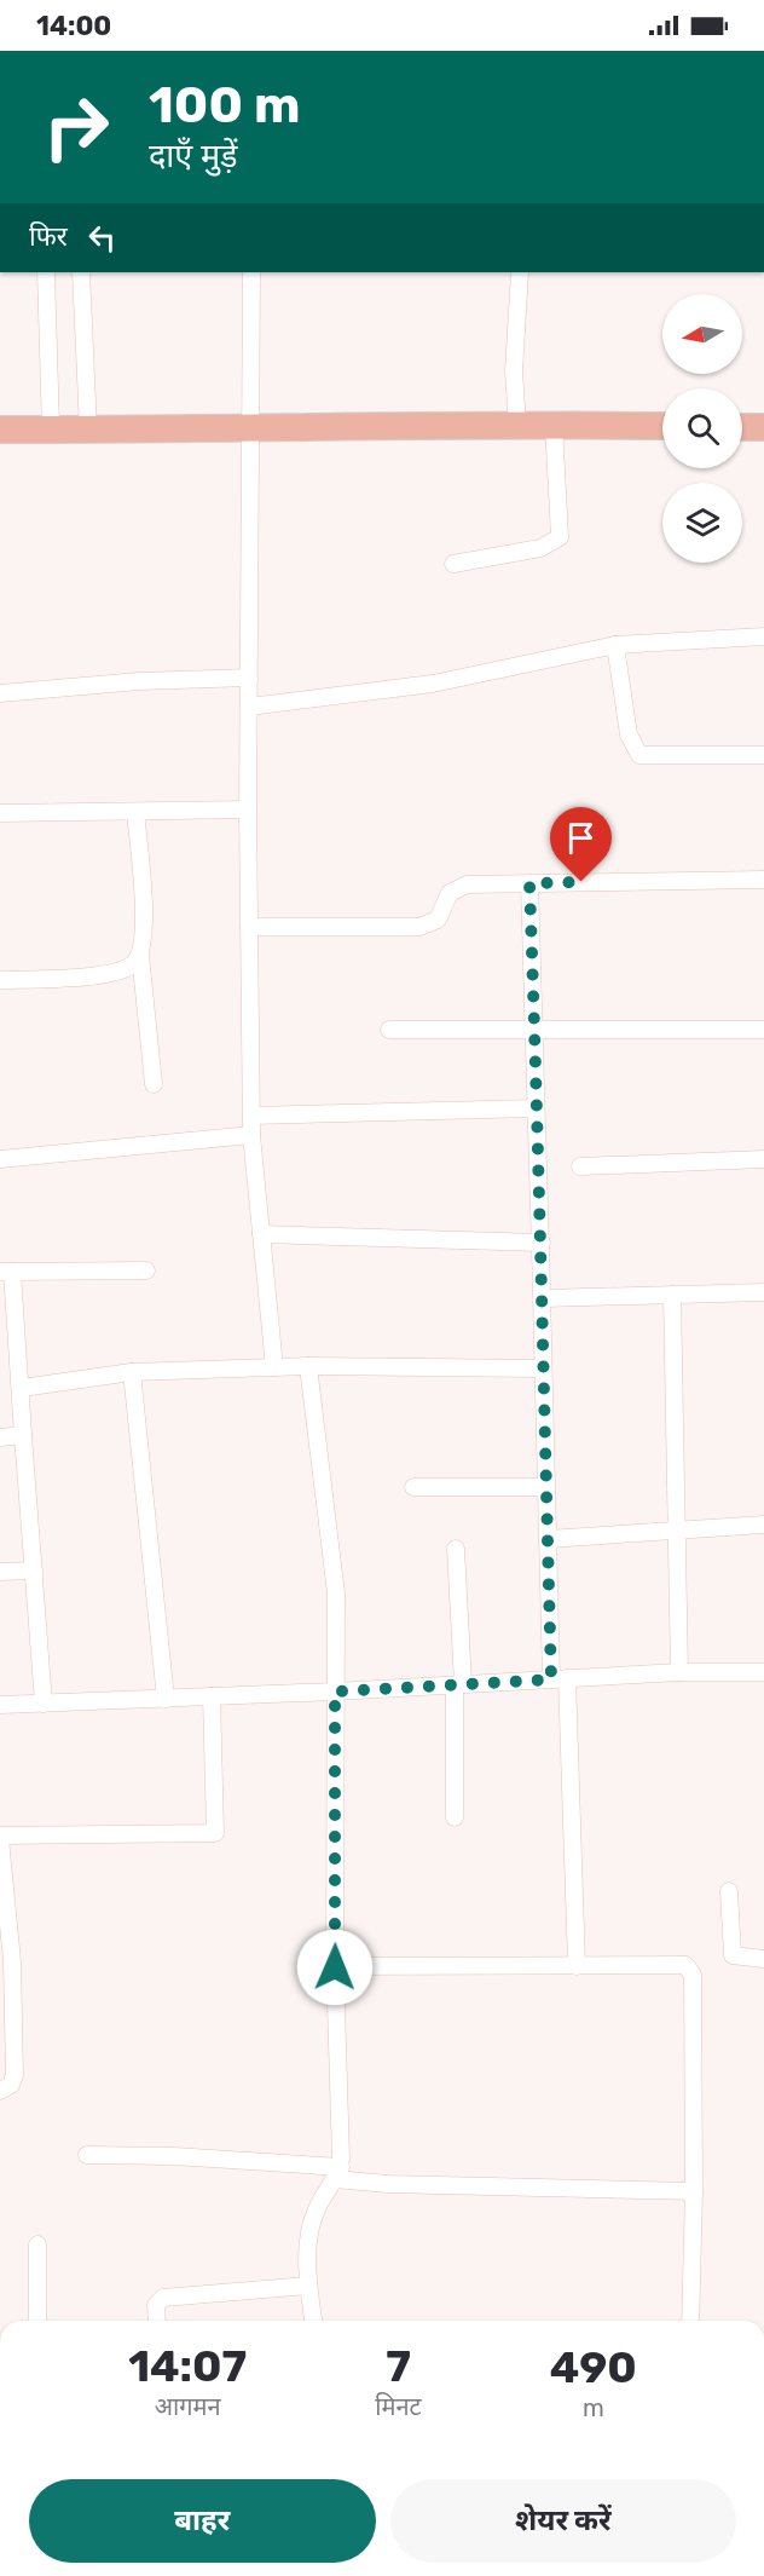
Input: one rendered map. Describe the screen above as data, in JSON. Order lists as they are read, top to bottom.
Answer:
{
  "north": "left",
  "page": {
    "status": "14:00",
    "turn": ["100 m", "दाएँ मुड़ें"],
    "then": "फिर",
    "eta": [
      "14:07",
      "आगमन",
      "7",
      "मिनट",
      "490",
      "m"
    ],
    "buttons": ["बाहर", "शेयर करें"]
  }
}
